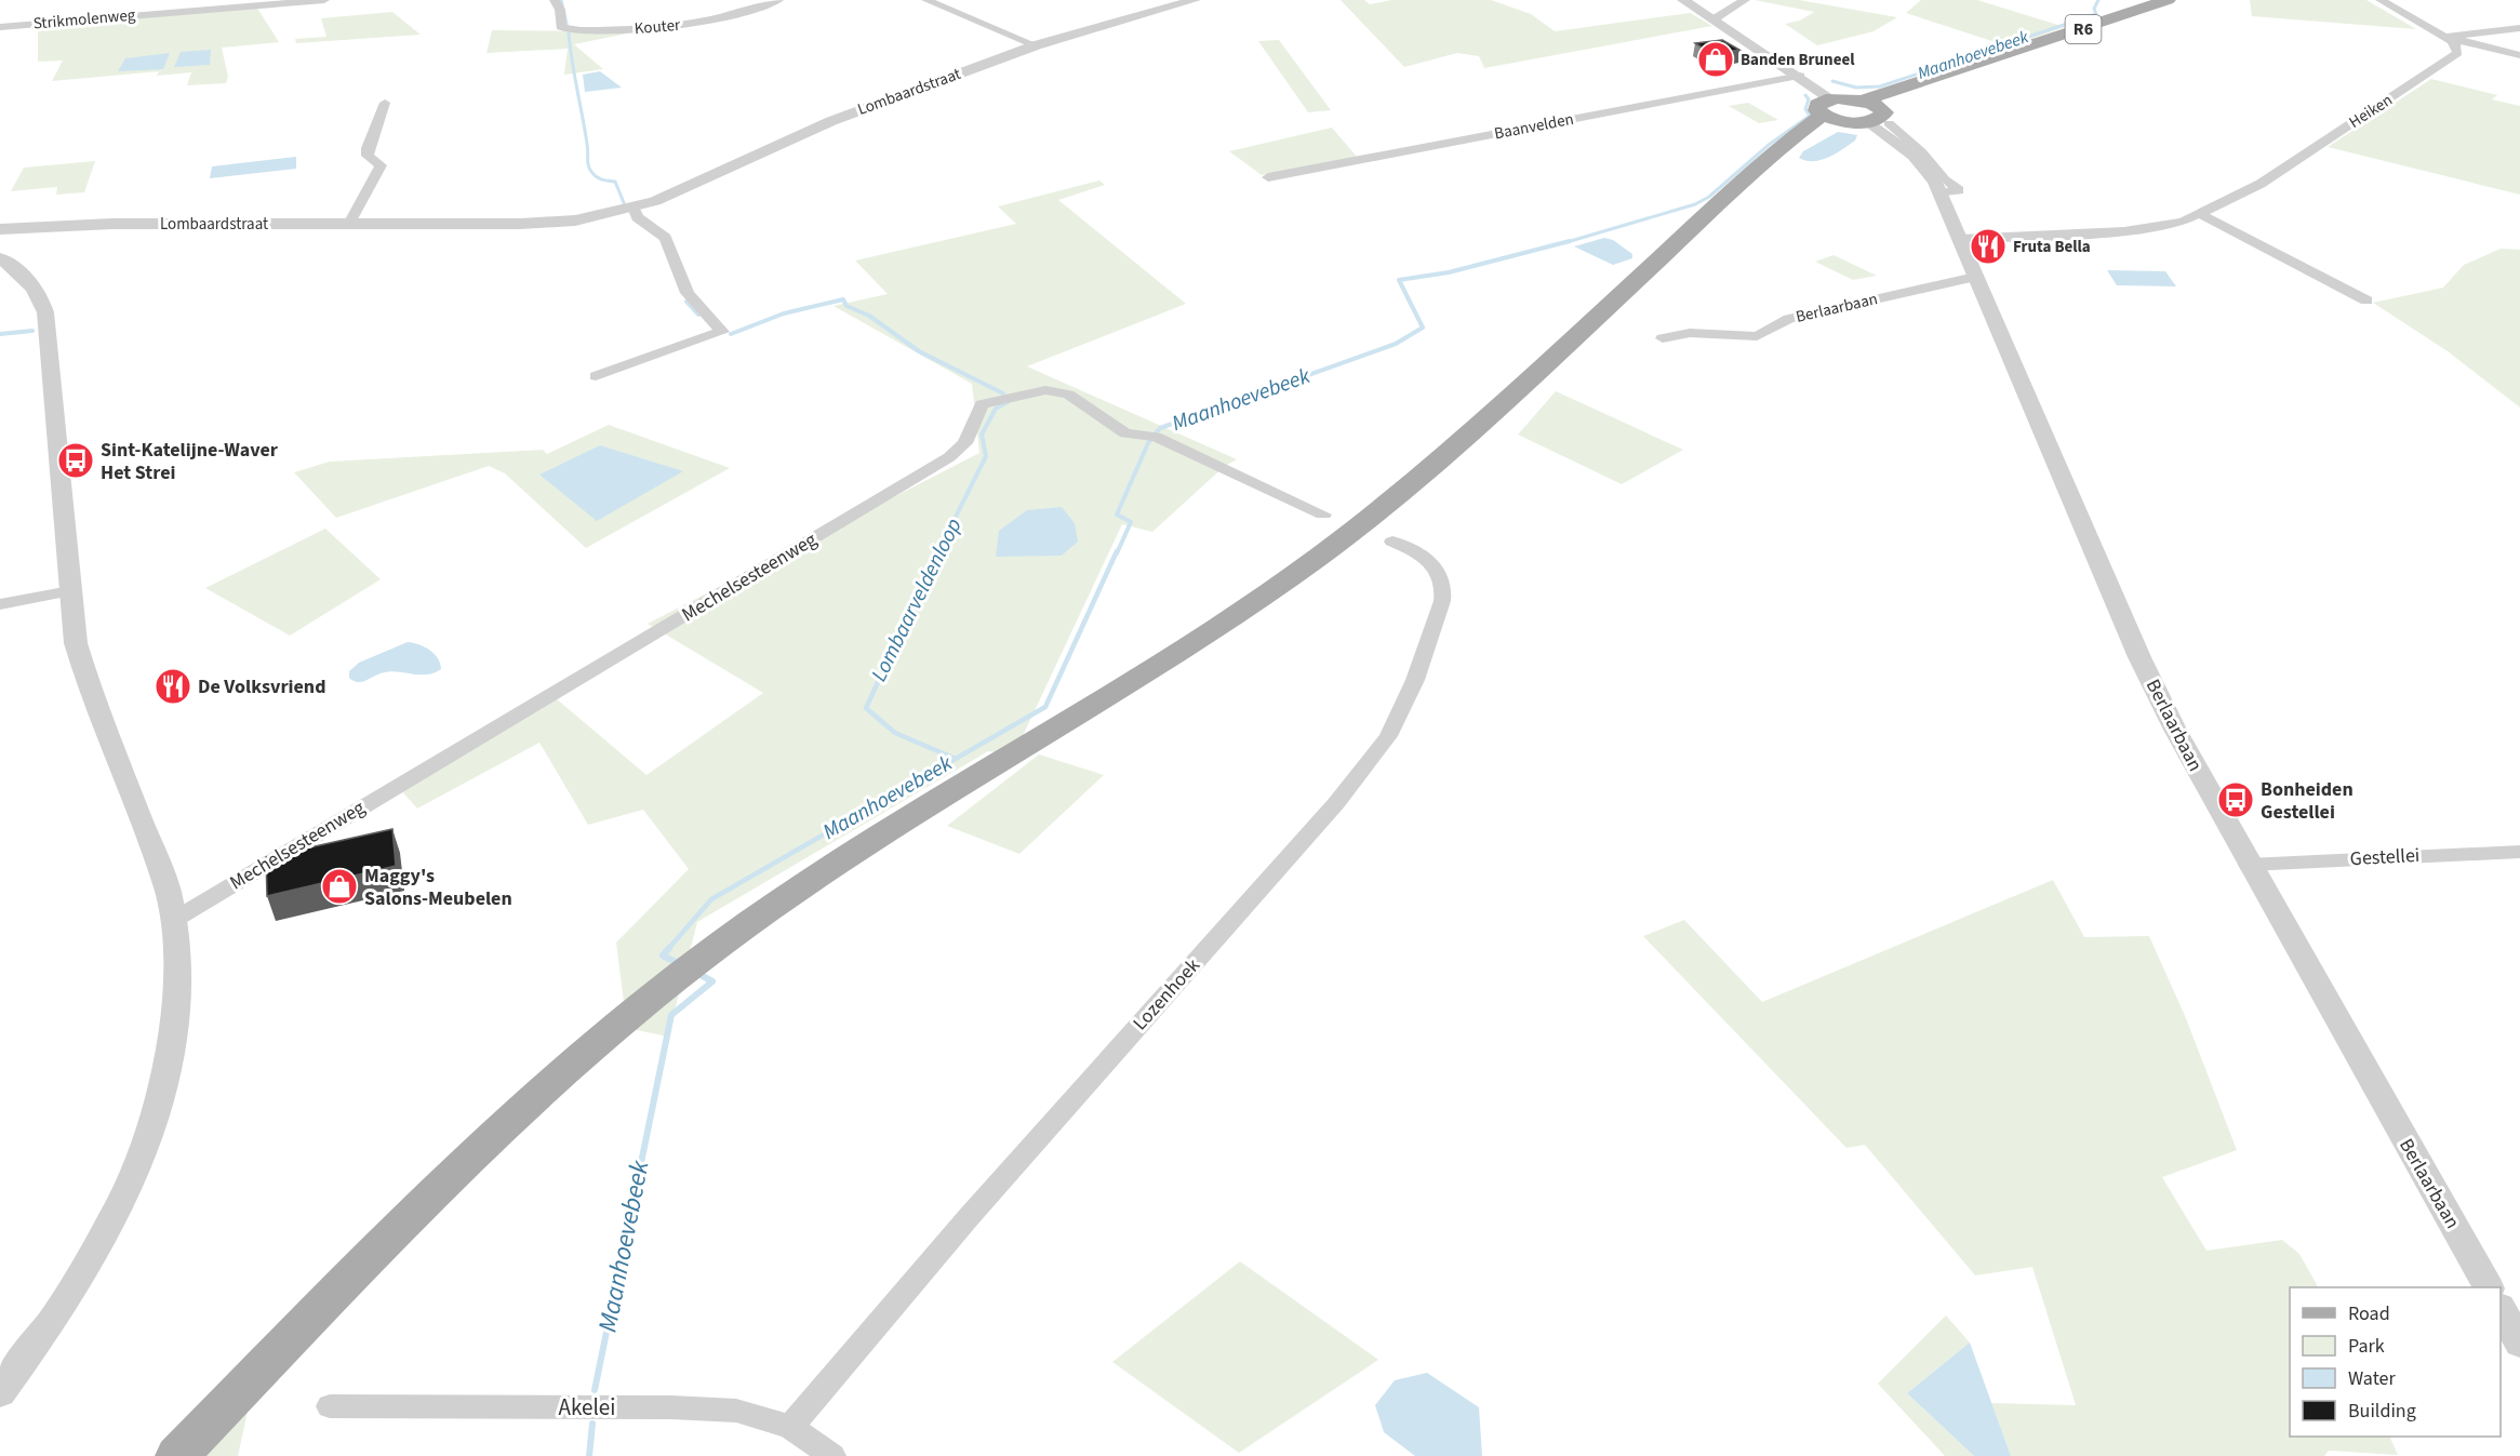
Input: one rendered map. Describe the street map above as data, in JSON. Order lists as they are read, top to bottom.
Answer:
{
  "streets": {
    "main road": ["R6"],
    "street": [
      "Strikmolenweg",
      "Kouter",
      "Lombaardstraat",
      "Heiken",
      "Baanvelden",
      "Berlaarbaan",
      "Mechelsesteenweg",
      "Gestellei",
      "Lozenhoek",
      "Akelei"
    ]
  },
  "crossings": [
    ["R6", "Berlaarbaan"],
    ["Heiken", "Berlaarbaan"],
    ["Berlaarbaan", "Gestellei"],
    ["Lozenhoek", "Akelei"]
  ],
  "water": ["Maanhoevebeek", "Lombaarveldenloop"],
  "places": {
    "shop": ["Banden Bruneel", "Maggy's Salons-Meubelen"],
    "restaurant": ["Fruta Bella", "De Volksvriend"],
    "bus stop": ["Sint-Katelijne-Waver Het Strei", "Bonheiden Gestellei"]
  },
  "legend": [
    "Road",
    "Park",
    "Water",
    "Building"
  ]
}
